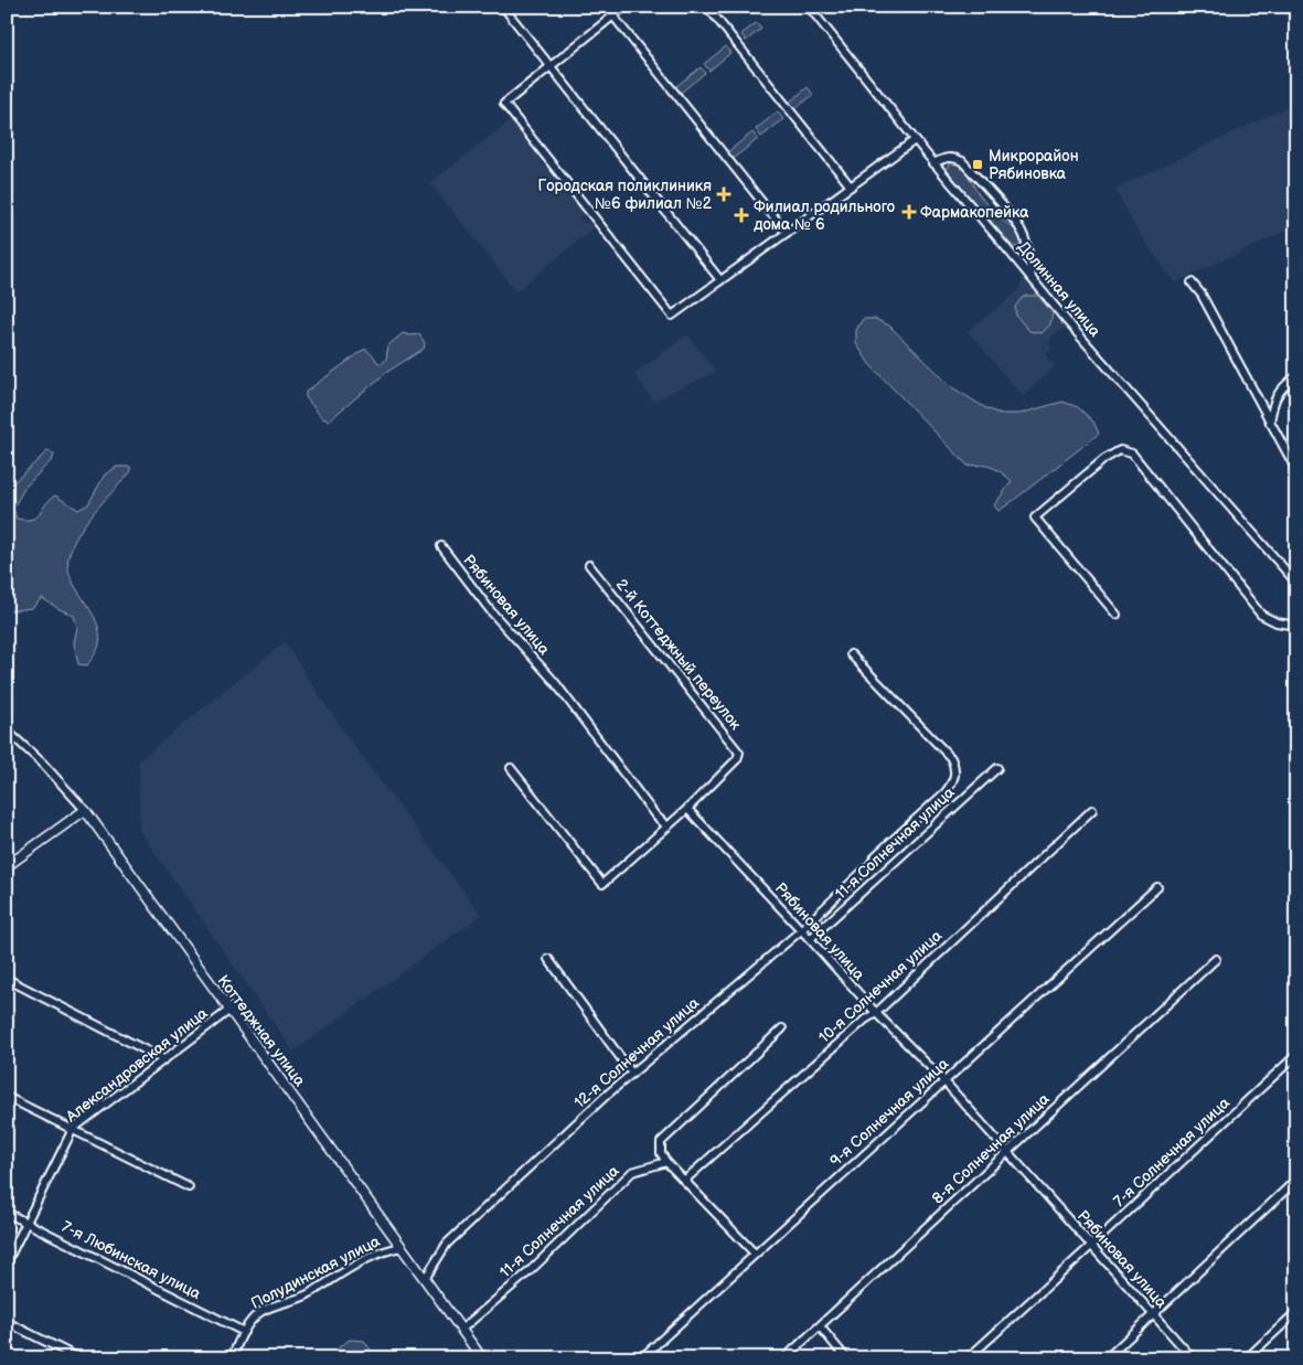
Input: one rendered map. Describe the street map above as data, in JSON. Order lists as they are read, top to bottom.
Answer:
{
  "streets": {
    "street": [
      "Долинная улица",
      "Рябиновая улица",
      "2-й Коттеджный переулок",
      "11-я Солнечная улица",
      "10-я Солнечная улица",
      "Коттеджная улица",
      "12-я Солнечная улица",
      "Александровская улица",
      "9-я Солнечная улица",
      "8-я Солнечная улица",
      "7-я Солнечная улица",
      "7-я Любинская улица",
      "Полудинская улица"
    ]
  },
  "crossings": [
    ["Рябиновая улица", "2-й Коттеджный переулок"],
    ["Рябиновая улица", "11-я Солнечная улица"],
    ["Рябиновая улица", "10-я Солнечная улица"],
    ["Рябиновая улица", "12-я Солнечная улица"],
    ["Рябиновая улица", "9-я Солнечная улица"],
    ["Рябиновая улица", "8-я Солнечная улица"],
    ["Рябиновая улица", "7-я Солнечная улица"],
    ["11-я Солнечная улица", "Коттеджная улица"],
    ["Коттеджная улица", "12-я Солнечная улица"],
    ["Коттеджная улица", "Александровская улица"],
    ["Коттеджная улица", "Полудинская улица"],
    ["Александровская улица", "7-я Любинская улица"],
    ["7-я Любинская улица", "Полудинская улица"]
  ],
  "places": {
    "transit": ["Микрорайон Рябиновка"],
    "health": ["Городская поликлиникя №6 филиал №2", "Фармакопейка", "Филиал родильного дома № 6"]
  }
}
